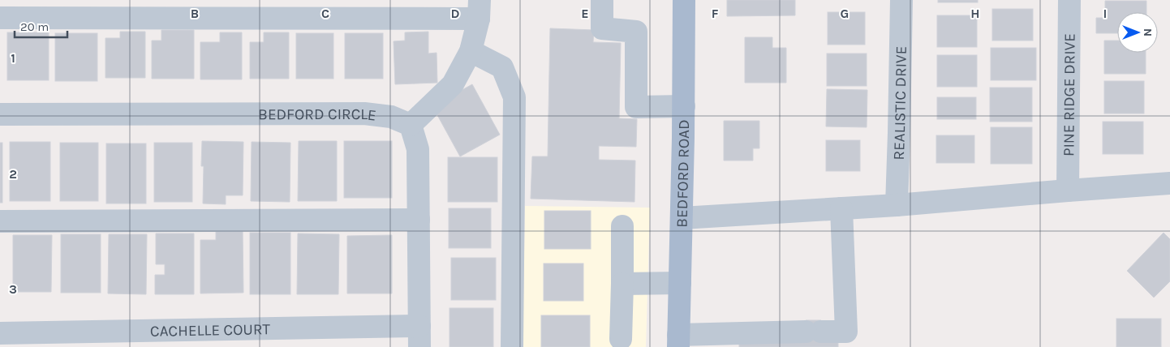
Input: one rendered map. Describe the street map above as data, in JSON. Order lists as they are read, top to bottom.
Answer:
{
  "streets": {
    "main road": ["BEDFORD ROAD"],
    "street": [
      "PINE RIDGE DRIVE",
      "REALISTIC DRIVE",
      "BEDFORD CIRCLE",
      "CACHELLE COURT"
    ]
  },
  "scale_bar": "20 m",
  "north": "right",
  "grid": {
    "columns": [
      "B",
      "C",
      "D",
      "E",
      "F",
      "G",
      "H",
      "I"
    ],
    "rows": ["1", "2", "3"]
  }
}
